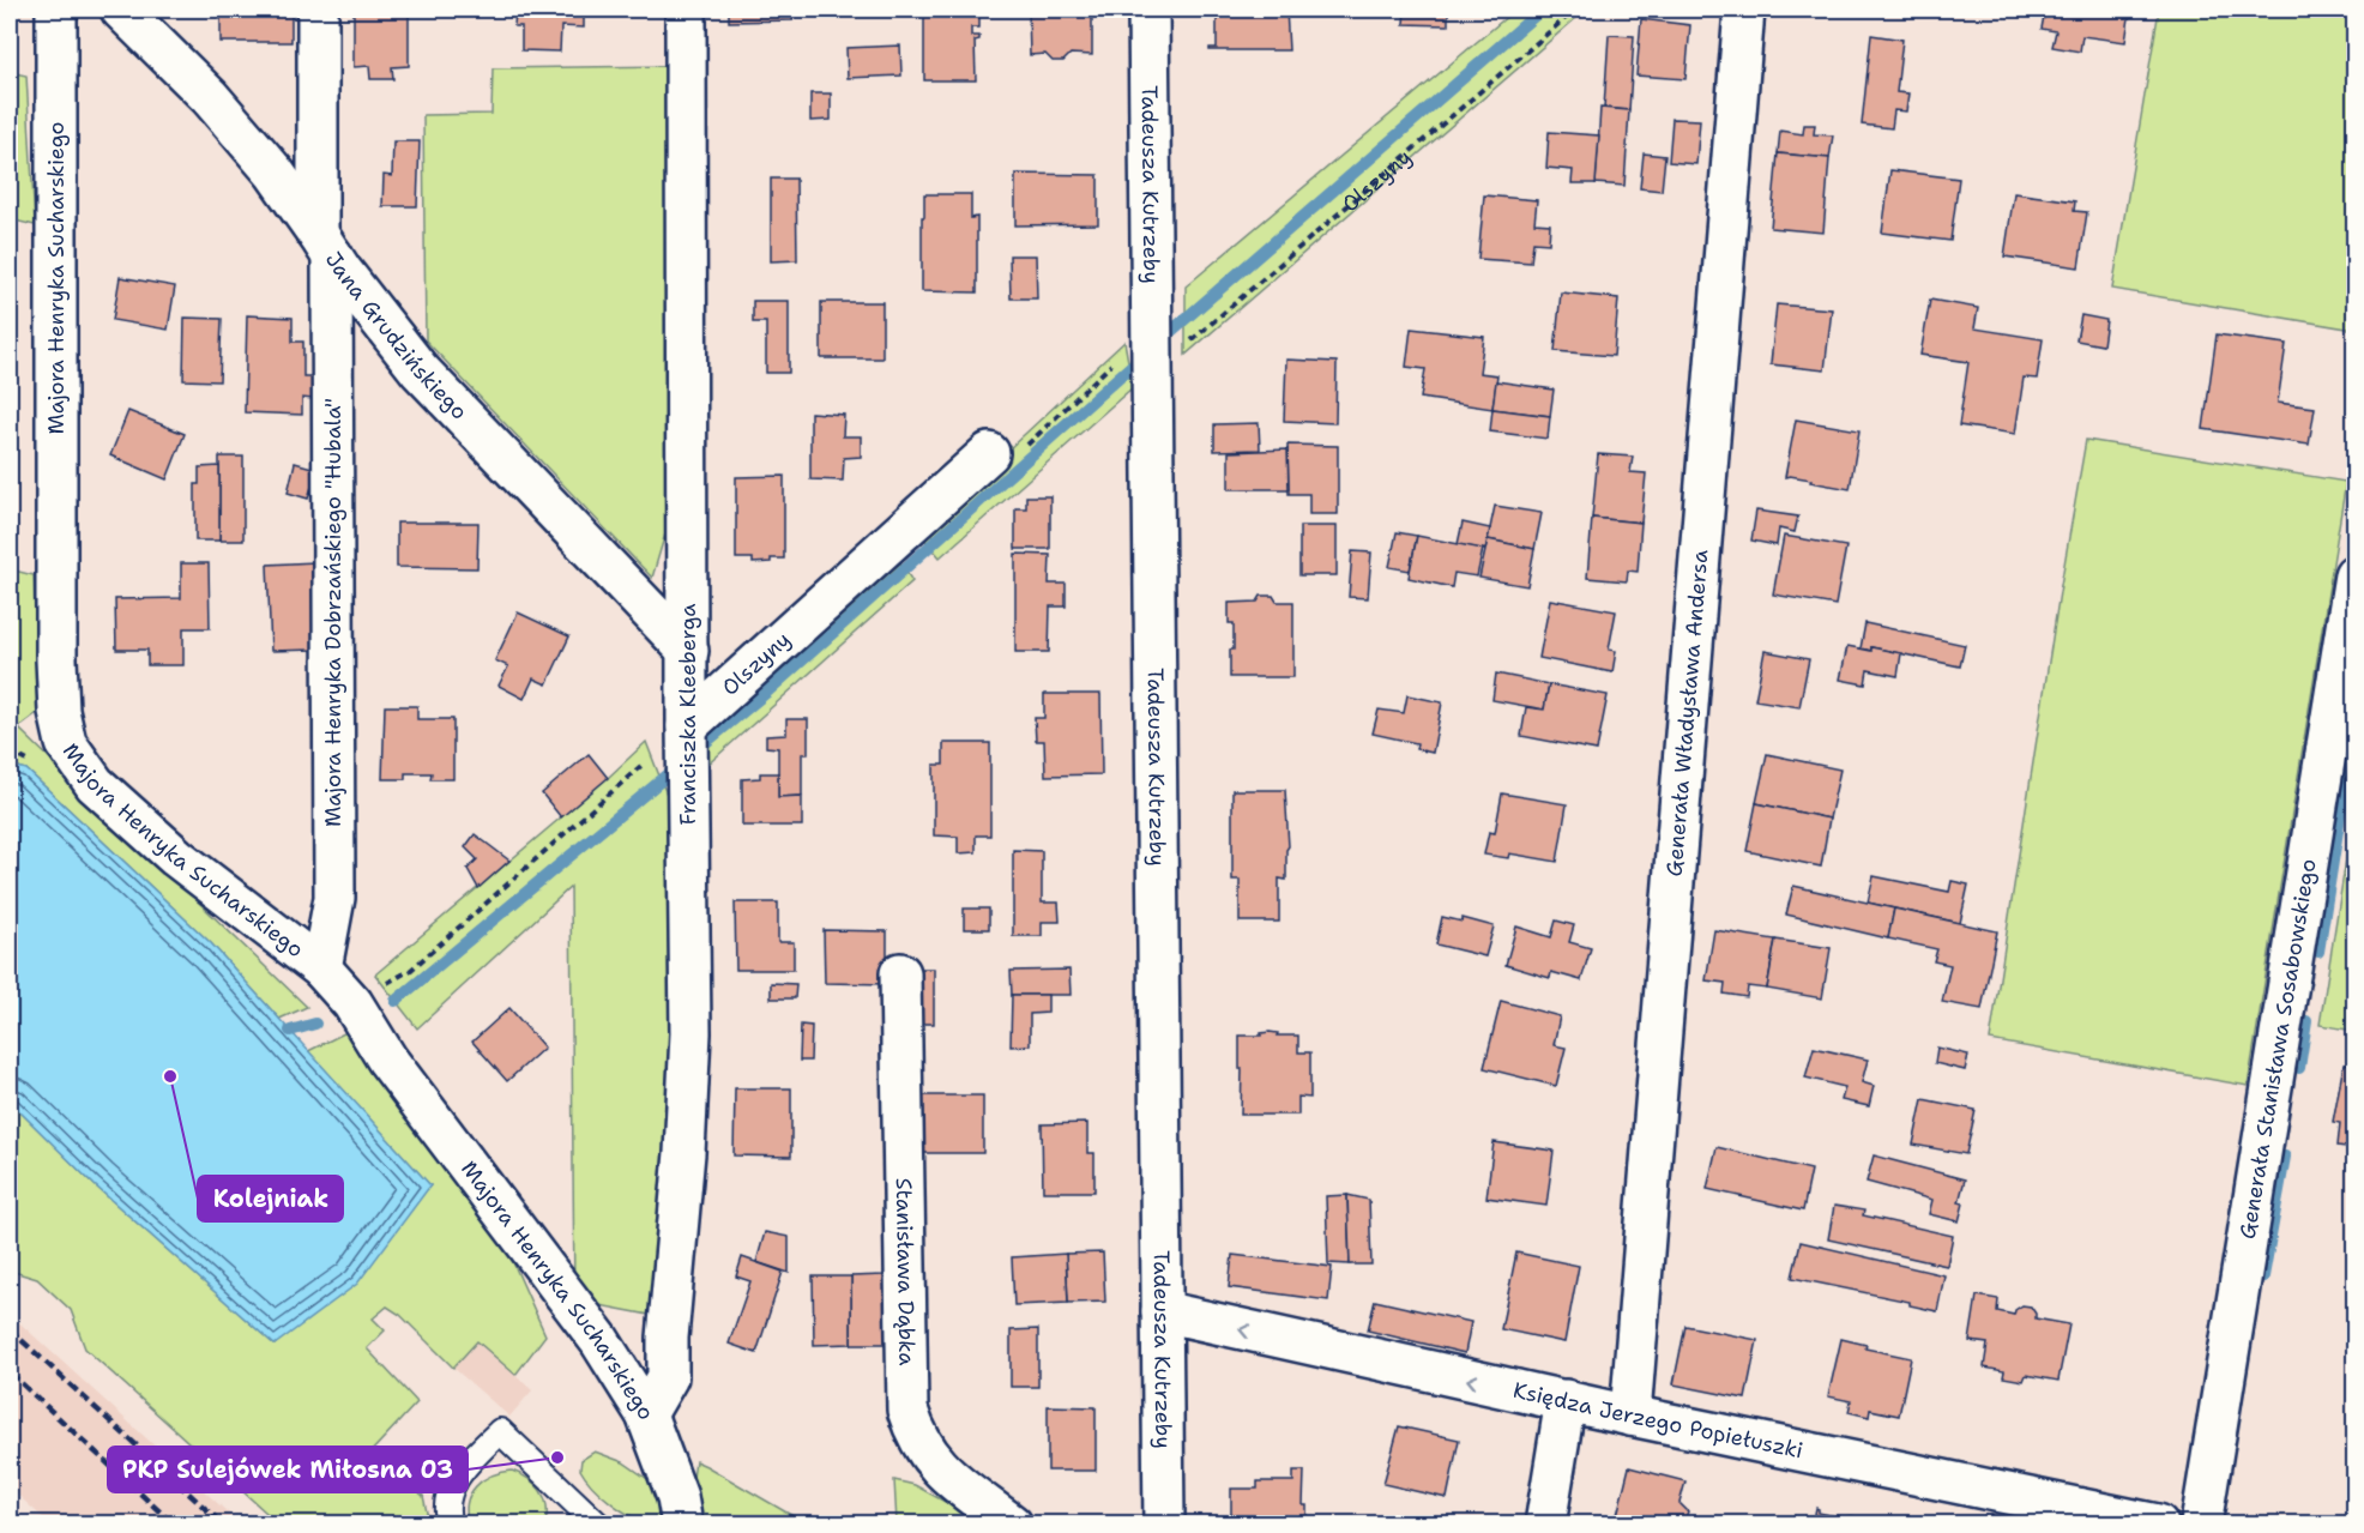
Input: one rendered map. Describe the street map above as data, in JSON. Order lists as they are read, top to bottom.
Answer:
{
  "streets": {
    "street": [
      "Olszyny",
      "Tadeusza Kutrzeby",
      "Majora Henryka Sucharskiego",
      "Jana Grudzińskiego",
      "Majora Henryka Dobrzańskiego \"Hubala\"",
      "Generała Władysława Andersa",
      "Franciszka Kleeberga",
      "Generała Stanisława Sosabowskiego",
      "Stanisława Dąbka",
      "Księdza Jerzego Popiełuszki"
    ]
  },
  "crossings": [
    ["Olszyny", "Franciszka Kleeberga"],
    ["Tadeusza Kutrzeby", "Księdza Jerzego Popiełuszki"],
    ["Majora Henryka Sucharskiego", "Majora Henryka Dobrzańskiego \"Hubala\""],
    ["Majora Henryka Sucharskiego", "Franciszka Kleeberga"],
    ["Jana Grudzińskiego", "Majora Henryka Dobrzańskiego \"Hubala\""],
    ["Jana Grudzińskiego", "Franciszka Kleeberga"],
    ["Generała Władysława Andersa", "Księdza Jerzego Popiełuszki"]
  ],
  "one_way": ["Księdza Jerzego Popiełuszki"],
  "places": ["Kolejniak", "PKP Sulejówek Miłosna 03"]
}
